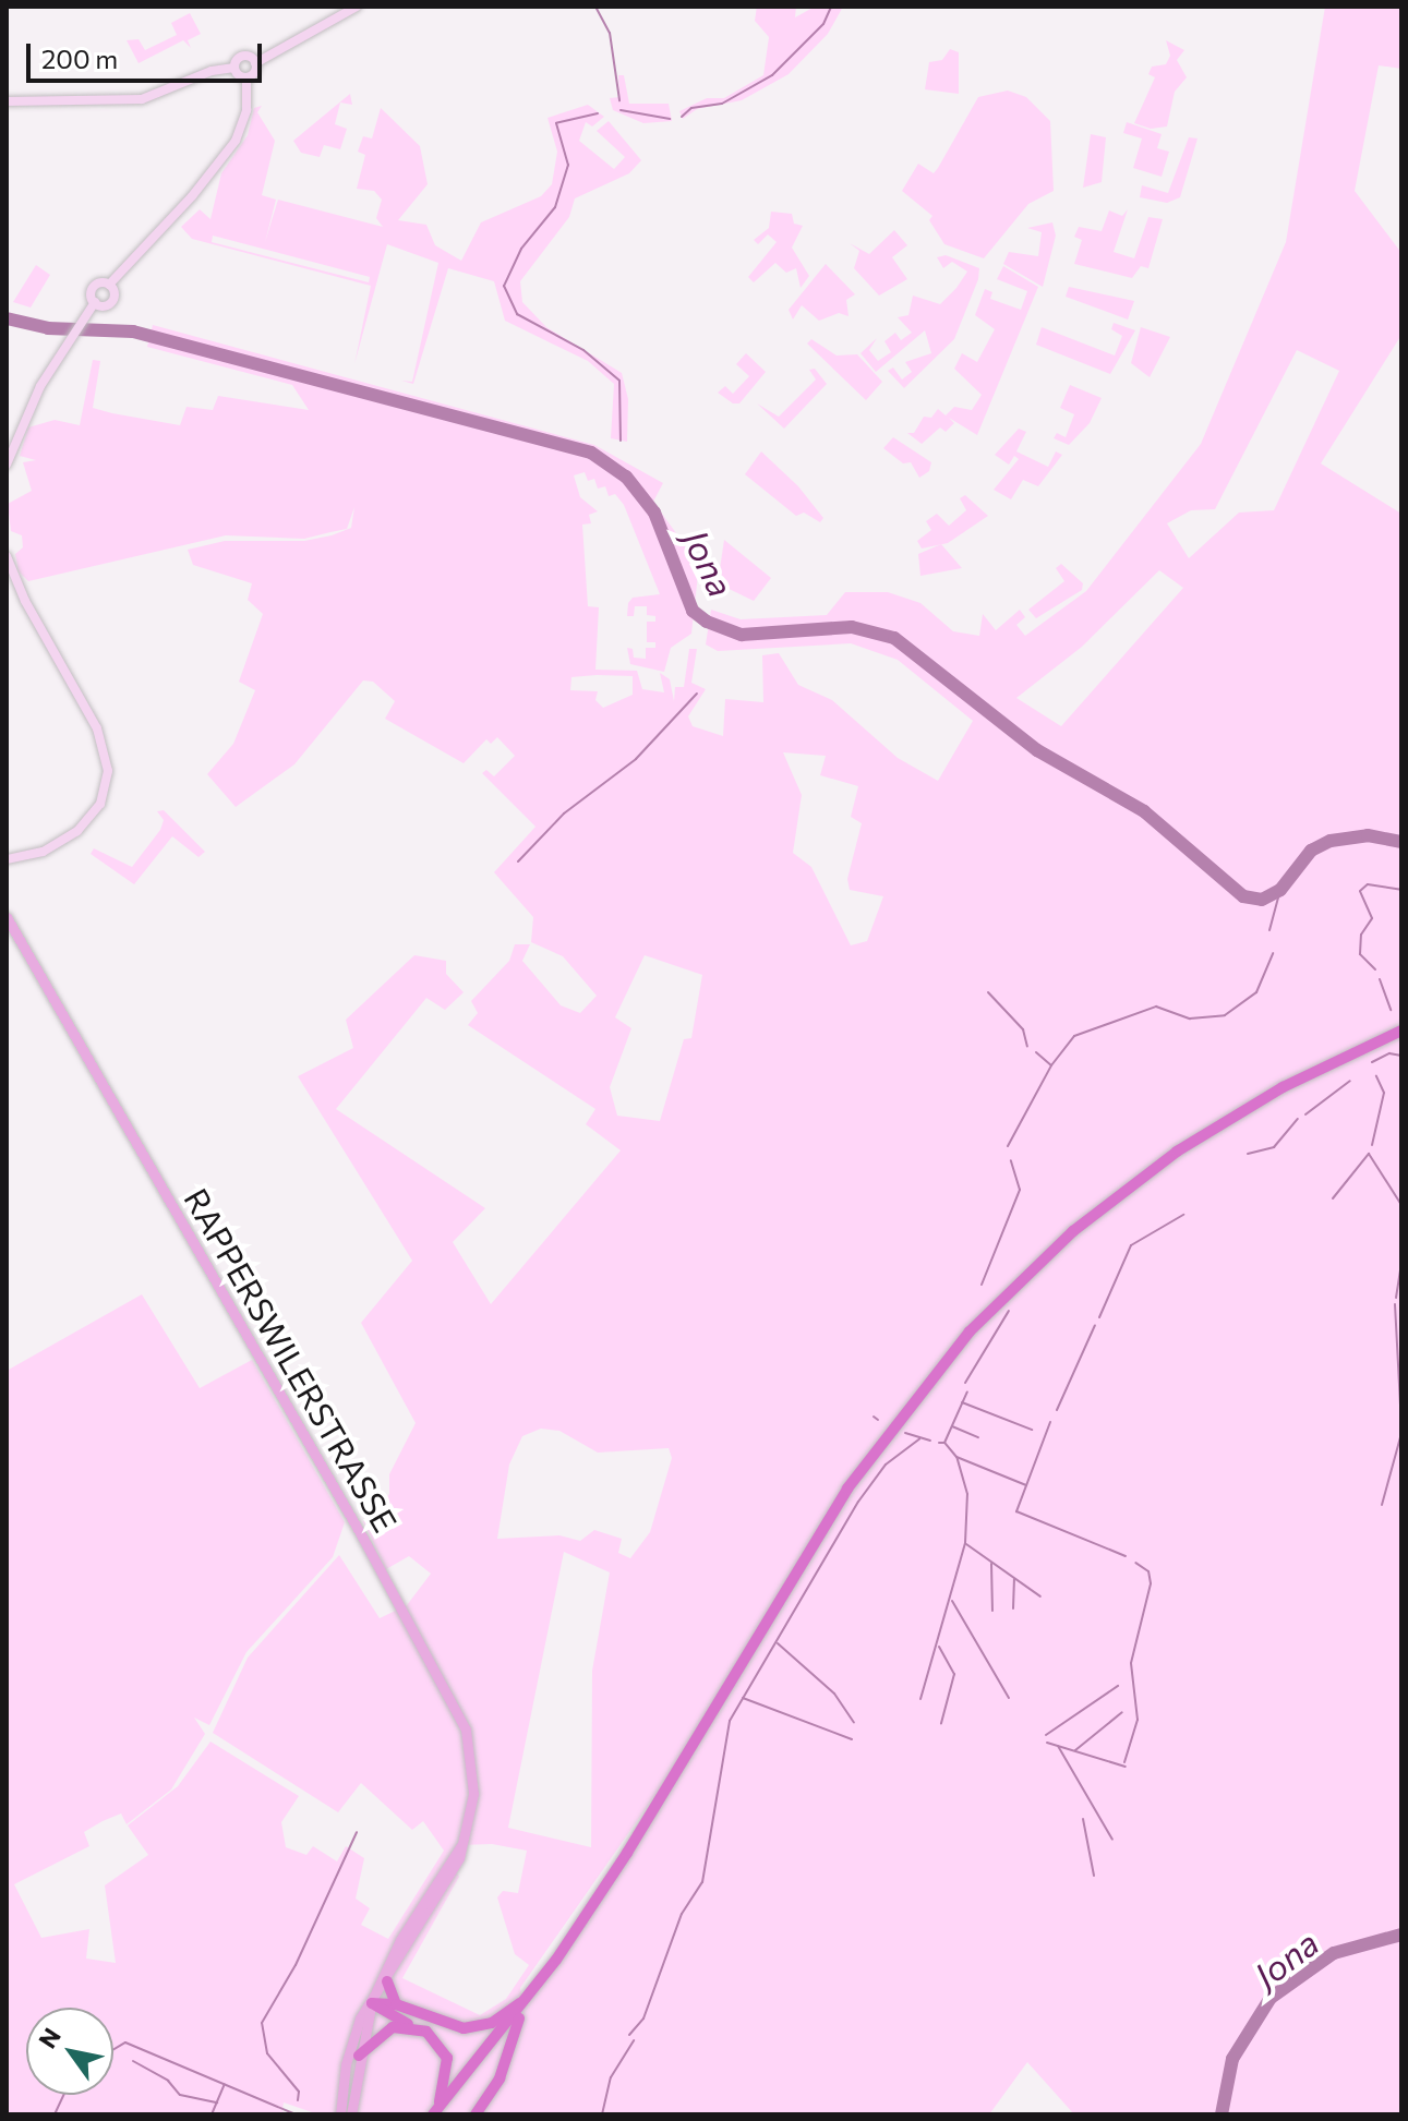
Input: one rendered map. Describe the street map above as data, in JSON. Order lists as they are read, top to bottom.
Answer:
{
  "streets": {
    "main road": ["RAPPERSWILERSTRASSE"]
  },
  "water": ["Jona"],
  "scale_bar": "200 m",
  "north": "top left"
}
